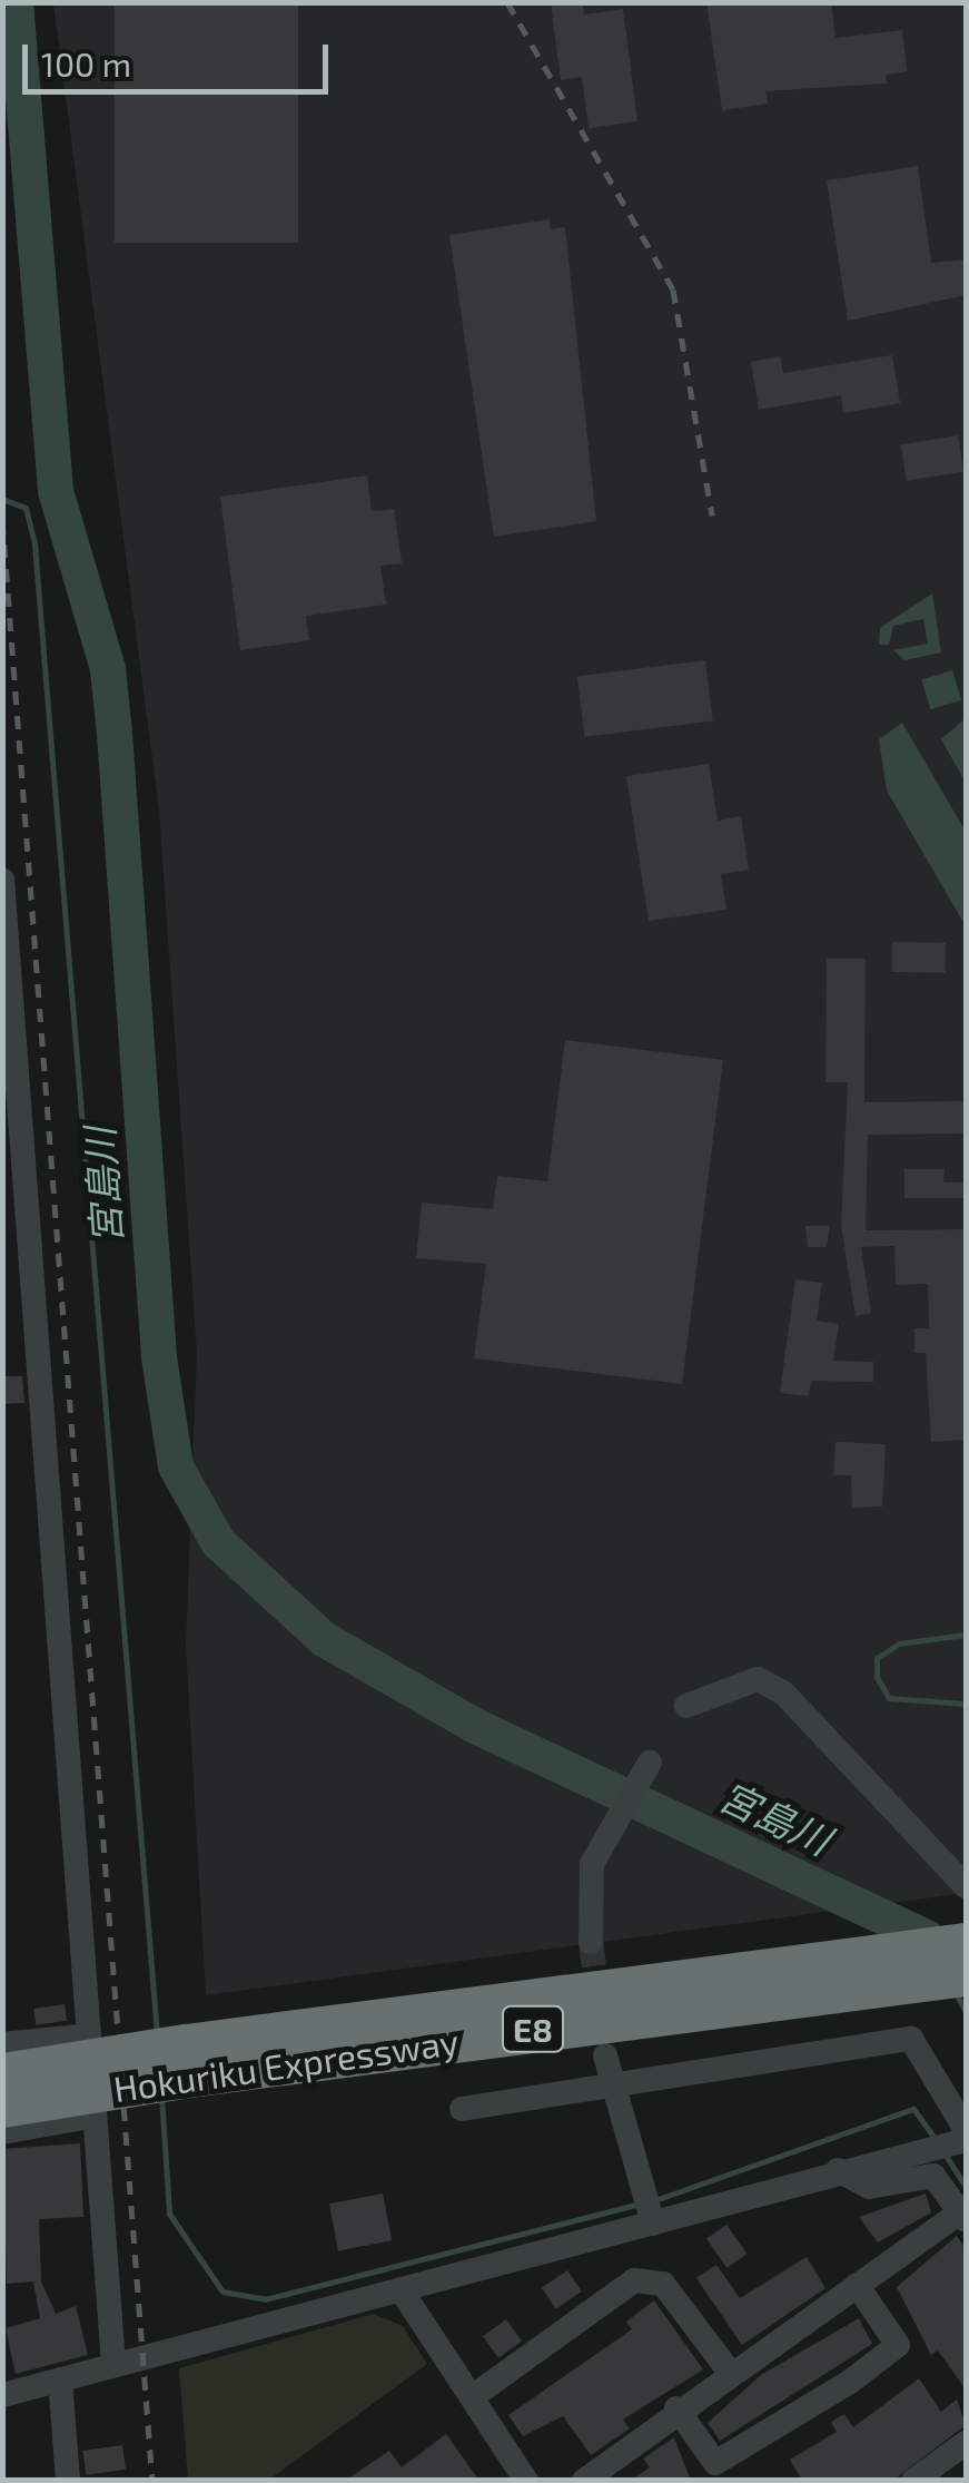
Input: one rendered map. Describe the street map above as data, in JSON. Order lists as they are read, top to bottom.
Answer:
{
  "streets": {
    "highway": ["E8", "Hokuriku Expressway"]
  },
  "water": ["宮島川"],
  "scale_bar": "100 m"
}
